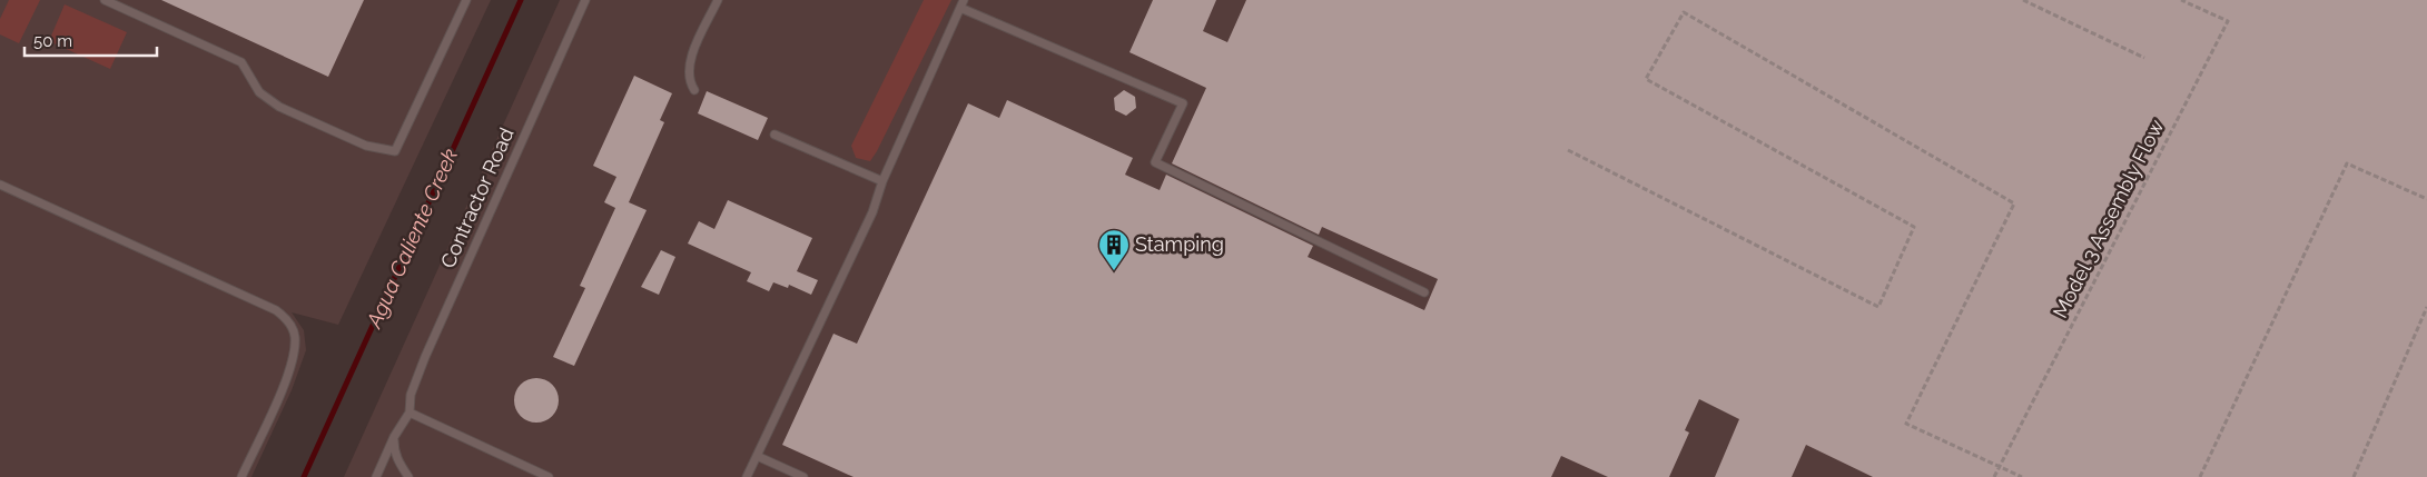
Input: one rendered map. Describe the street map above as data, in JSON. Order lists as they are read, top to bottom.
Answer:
{
  "streets": {
    "lane": ["Contractor Road"],
    "path": ["Model 3 Assembly Flow"]
  },
  "water": ["Agua Caliente Creek"],
  "places": {
    "building": ["Stamping"]
  },
  "scale_bar": "50 m"
}
